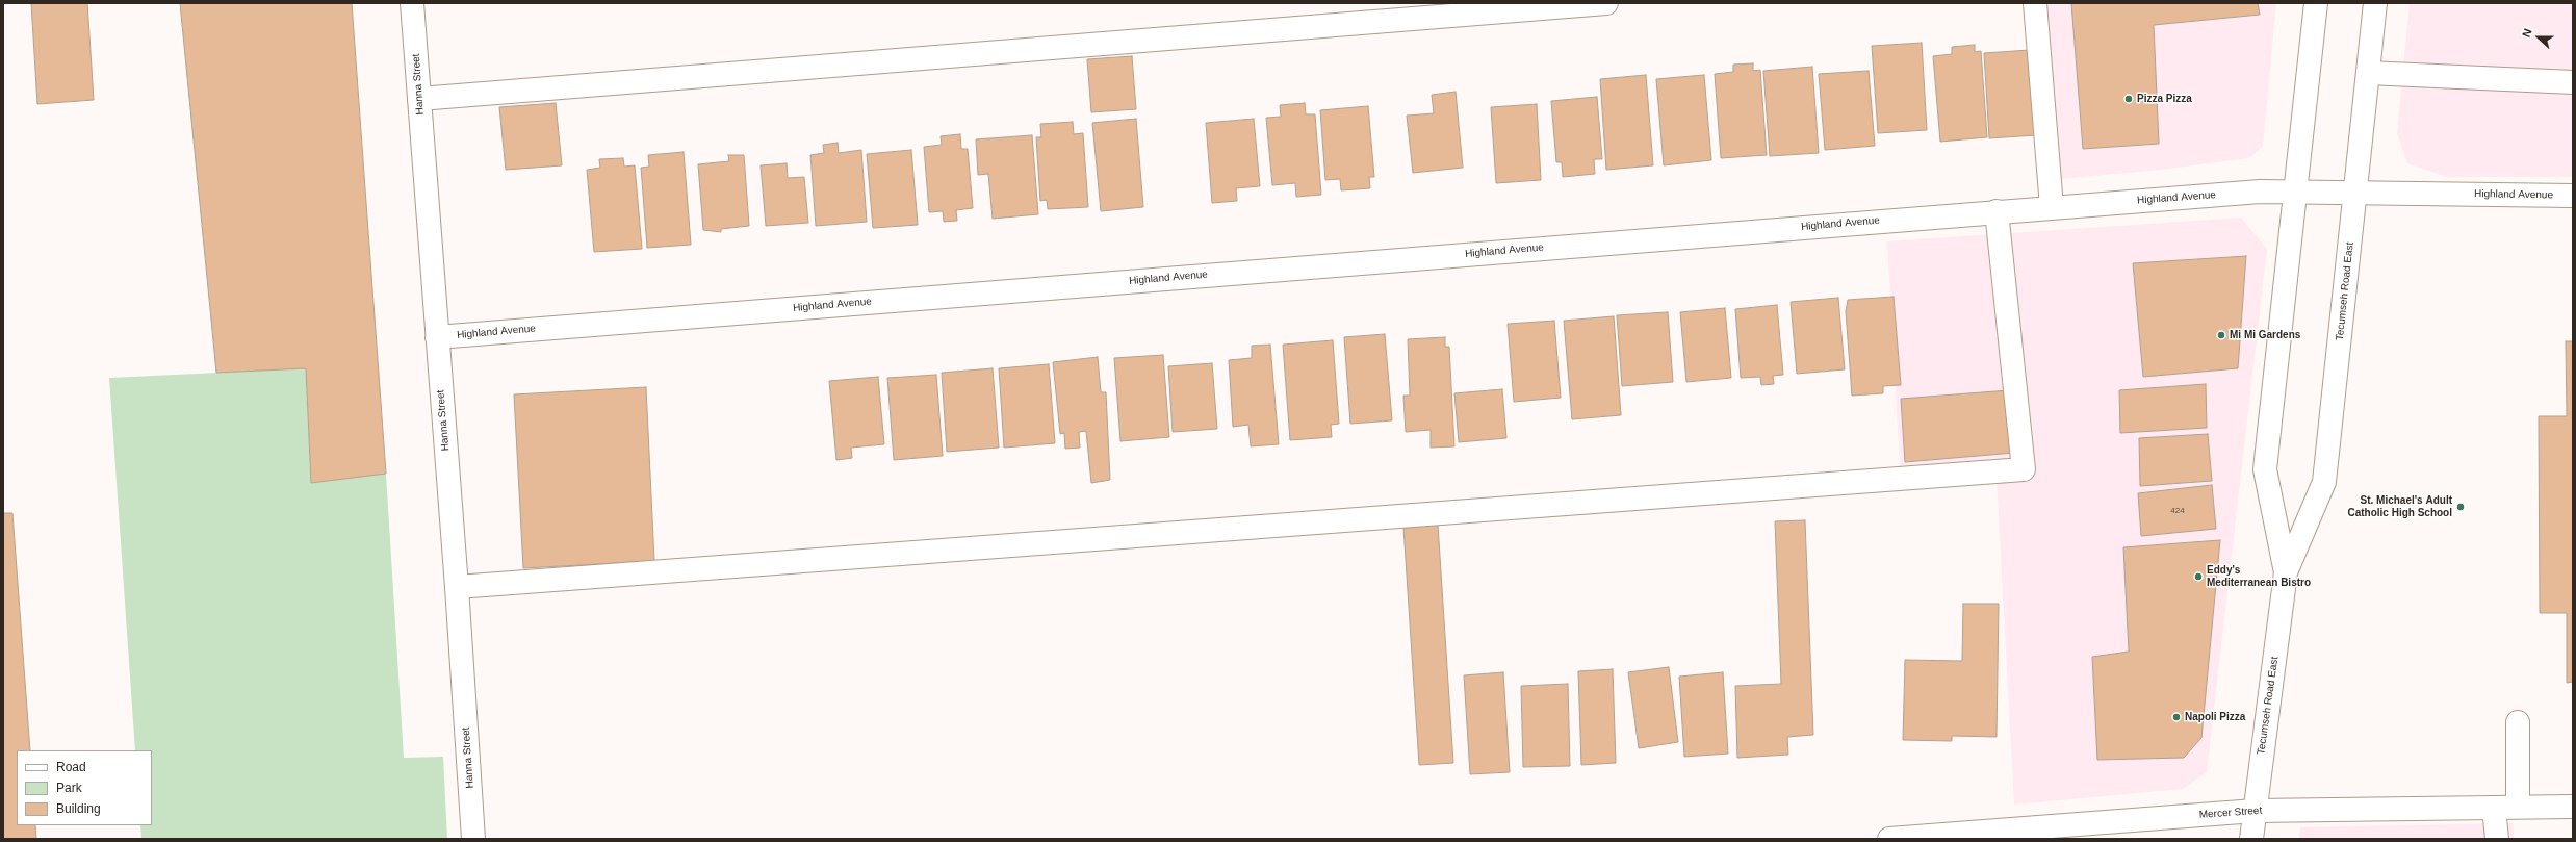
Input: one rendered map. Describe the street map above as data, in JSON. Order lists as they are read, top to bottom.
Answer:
{
  "streets": {
    "street": [
      "Hanna Street",
      "Highland Avenue",
      "Tecumseh Road East",
      "Mercer Street"
    ]
  },
  "crossings": [
    ["Hanna Street", "Highland Avenue"],
    ["Highland Avenue", "Tecumseh Road East"],
    ["Tecumseh Road East", "Mercer Street"]
  ],
  "places": [
    "Pizza Pizza",
    "Mi Mi Gardens",
    "St. Michael's Adult Catholic High School",
    "Eddy's Mediterranean Bistro",
    "Napoli Pizza"
  ],
  "house_numbers": ["424"],
  "legend": ["Road", "Park", "Building"],
  "north": "left"
}
